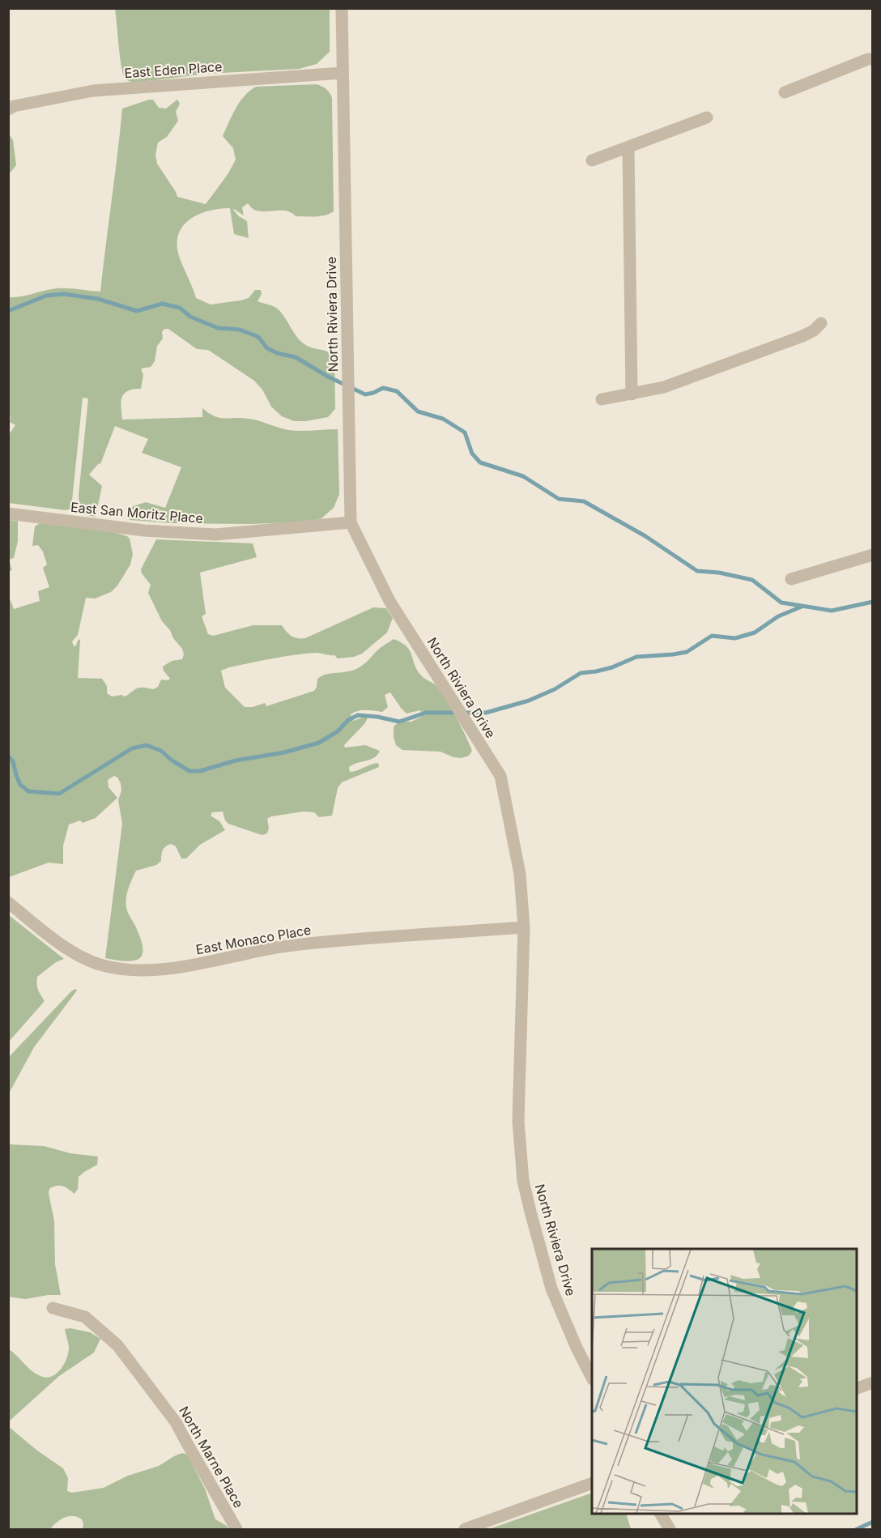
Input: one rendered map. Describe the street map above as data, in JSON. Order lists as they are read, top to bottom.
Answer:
{
  "streets": {
    "street": [
      "East Eden Place",
      "North Riviera Drive",
      "East San Moritz Place",
      "East Monaco Place",
      "North Marne Place"
    ]
  },
  "crossings": [
    ["East Eden Place", "North Riviera Drive"],
    ["North Riviera Drive", "East San Moritz Place"],
    ["North Riviera Drive", "East Monaco Place"]
  ]
}
